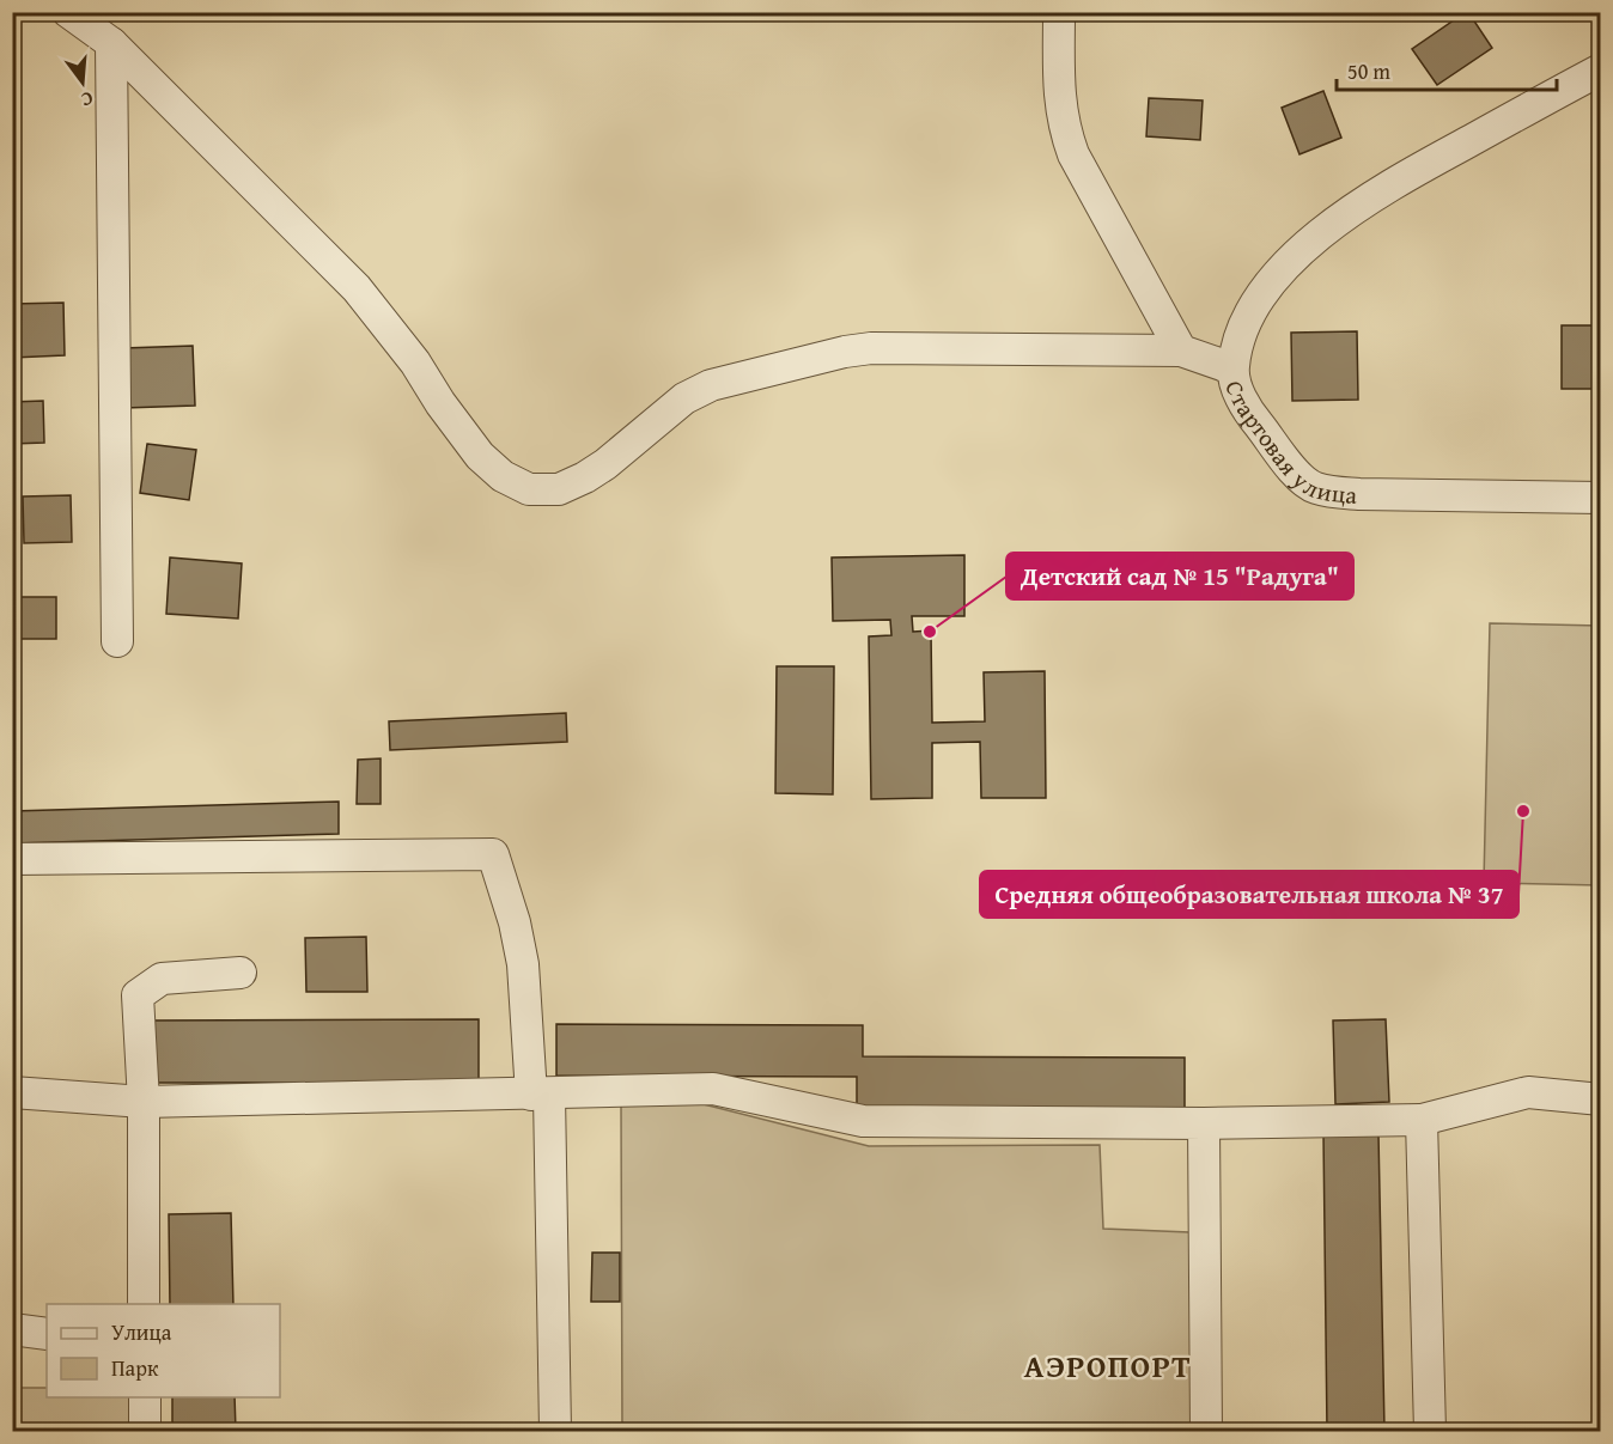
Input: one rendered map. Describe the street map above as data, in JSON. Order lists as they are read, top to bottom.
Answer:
{
  "streets": {
    "street": ["Стартовая улица"]
  },
  "districts": ["АЭРОПОРТ"],
  "places": ["Детский сад № 15 \"Радуга\"", "Средняя общеобразовательная школа № 37"],
  "legend": ["Улица", "Парк"],
  "scale_bar": "50 m",
  "north": "bottom"
}
